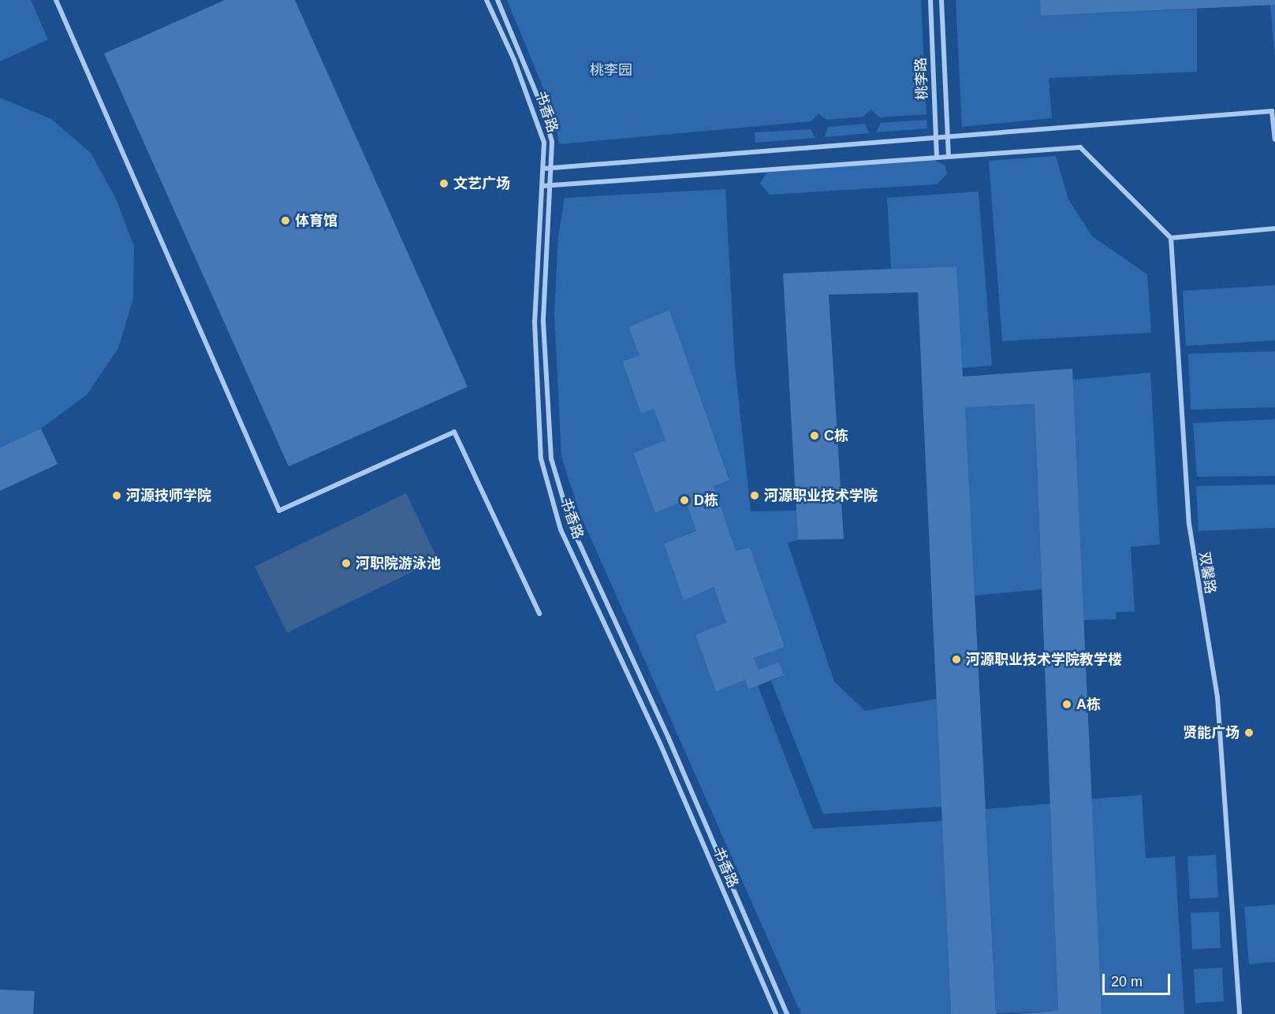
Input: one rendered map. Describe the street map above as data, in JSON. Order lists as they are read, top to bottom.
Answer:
{
  "streets": {
    "street": ["桃李路", "书香路", "双馨路"]
  },
  "parks": ["桃李园"],
  "places": [
    "文艺广场",
    "体育馆",
    "C栋",
    "河源技师学院",
    "河源职业技术学院",
    "D栋",
    "河职院游泳池",
    "河源职业技术学院教学楼",
    "A栋",
    "贤能广场"
  ],
  "scale_bar": "20 m"
}
